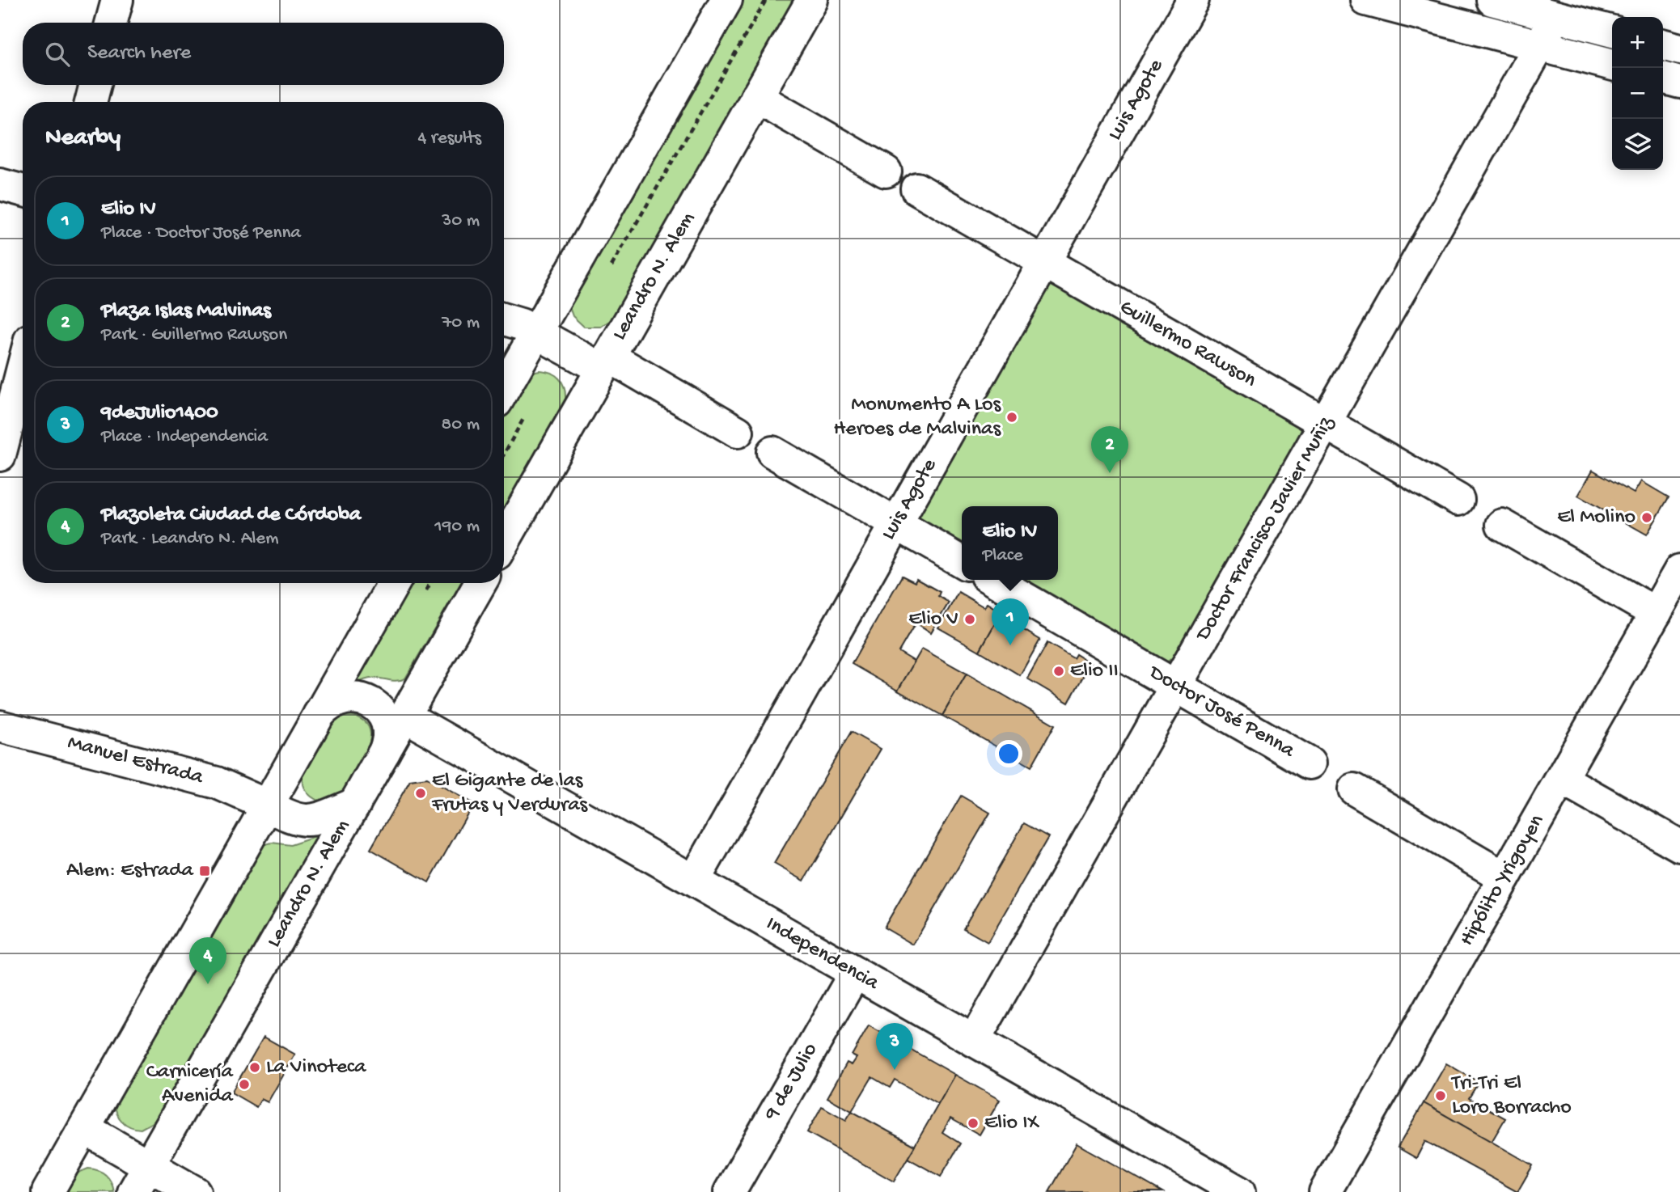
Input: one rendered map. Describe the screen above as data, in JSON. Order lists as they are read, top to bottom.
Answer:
{
  "streets": {
    "street": [
      "Luis Agote",
      "Leandro N. Alem",
      "Guillermo Rawson",
      "Doctor Francisco Javier Muñiz",
      "Doctor José Penna",
      "Manuel Estrada",
      "Hipólito Yrigoyen",
      "Independencia",
      "9 de Julio"
    ]
  },
  "crossings": [
    ["Luis Agote", "Guillermo Rawson"],
    ["Luis Agote", "Independencia"],
    ["Leandro N. Alem", "Manuel Estrada"],
    ["Leandro N. Alem", "Independencia"],
    ["Guillermo Rawson", "Doctor Francisco Javier Muñiz"],
    ["Doctor Francisco Javier Muñiz", "Doctor José Penna"],
    ["Doctor Francisco Javier Muñiz", "Independencia"],
    ["Independencia", "9 de Julio"]
  ],
  "places": {
    "other": [
      "Monumento A Los Heroes de Malvinas",
      "El Molino",
      "Elio V",
      "Elio II",
      "El Gigante de las Frutas y Verduras",
      "La Vinoteca",
      "Carnicería Avenida",
      "Tri-Tri El Loro Borracho",
      "Elio IX"
    ],
    "transit": ["Alem: Estrada"]
  },
  "page": {
    "map_buttons": ["+", "−"],
    "search": "Search here",
    "heading": ["Nearby", "4 results"],
    "list": [
      {
        "mark": "1",
        "name": "Elio IV",
        "note": "Place · Doctor José Penna",
        "value": "30 m"
      },
      {
        "mark": "2",
        "name": "Plaza Islas Malvinas",
        "note": "Park · Guillermo Rawson",
        "value": "70 m"
      },
      {
        "mark": "3",
        "name": "9deJulio1400",
        "note": "Place · Independencia",
        "value": "80 m"
      },
      {
        "mark": "4",
        "name": "Plazoleta Ciudad de Córdoba",
        "note": "Park · Leandro N. Alem",
        "value": "190 m"
      }
    ],
    "pins": [
      "2",
      "1",
      "4",
      "3"
    ],
    "popup": ["Elio IV", "Place"]
  }
}
